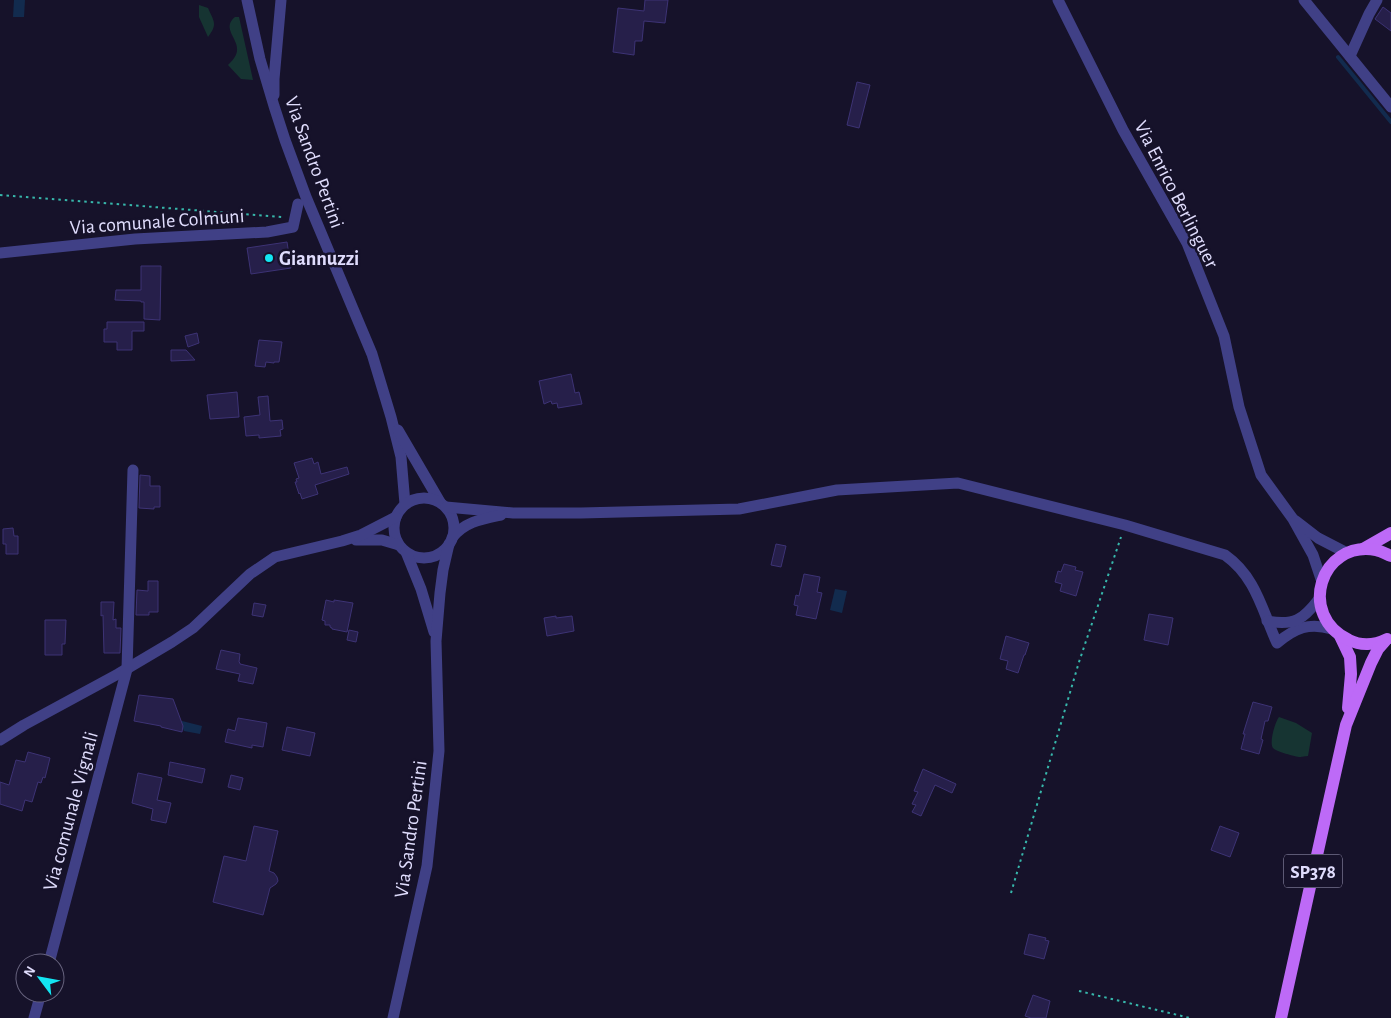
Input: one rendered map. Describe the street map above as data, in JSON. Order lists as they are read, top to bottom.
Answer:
{
  "streets": {
    "main road": ["SP378"],
    "street": [
      "Via Sandro Pertini",
      "Via Enrico Berlinguer",
      "Via comunale Colmuni",
      "Via comunale Vignali"
    ]
  },
  "crossings": [
    ["Via Enrico Berlinguer", "SP378"]
  ],
  "places": ["Giannuzzi"],
  "north": "top left"
}
